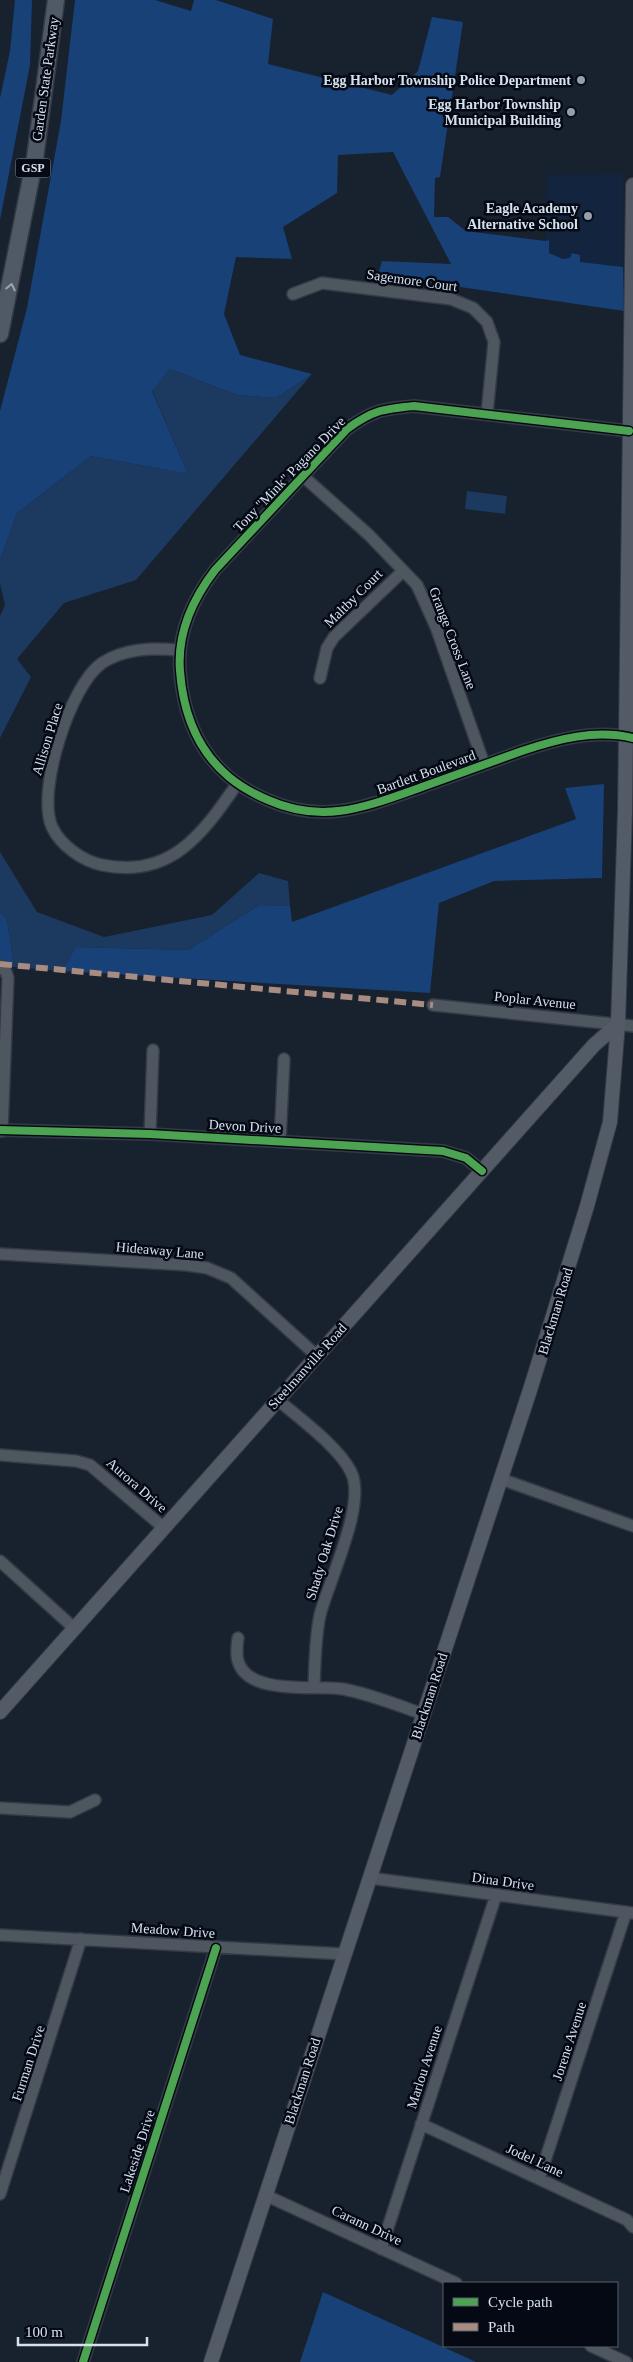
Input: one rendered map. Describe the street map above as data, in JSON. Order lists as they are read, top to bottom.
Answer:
{
  "streets": {
    "highway": ["Garden State Parkway", "GSP"],
    "main road": ["Blackman Road", "Steelmanville Road"],
    "street": [
      "Sagemore Court",
      "Tony \"Mink\" Pagano Drive",
      "Maltby Court",
      "Grange Cross Lane",
      "Allison Place",
      "Bartlett Boulevard",
      "Poplar Avenue",
      "Devon Drive",
      "Hideaway Lane",
      "Aurora Drive",
      "Shady Oak Drive",
      "Dina Drive",
      "Meadow Drive",
      "Jorene Avenue",
      "Furman Drive",
      "Marlou Avenue",
      "Lakeside Drive",
      "Jodel Lane",
      "Carann Drive"
    ]
  },
  "crossings": [
    ["Sagemore Court", "Tony \"Mink\" Pagano Drive"],
    ["Tony \"Mink\" Pagano Drive", "Grange Cross Lane"],
    ["Tony \"Mink\" Pagano Drive", "Allison Place"],
    ["Tony \"Mink\" Pagano Drive", "Bartlett Boulevard"],
    ["Tony \"Mink\" Pagano Drive", "Blackman Road"],
    ["Maltby Court", "Grange Cross Lane"],
    ["Grange Cross Lane", "Bartlett Boulevard"],
    ["Allison Place", "Bartlett Boulevard"],
    ["Bartlett Boulevard", "Blackman Road"],
    ["Poplar Avenue", "Blackman Road"],
    ["Poplar Avenue", "Steelmanville Road"],
    ["Devon Drive", "Steelmanville Road"],
    ["Hideaway Lane", "Steelmanville Road"],
    ["Blackman Road", "Steelmanville Road"],
    ["Blackman Road", "Dina Drive"],
    ["Blackman Road", "Meadow Drive"],
    ["Blackman Road", "Carann Drive"],
    ["Steelmanville Road", "Aurora Drive"],
    ["Steelmanville Road", "Shady Oak Drive"],
    ["Dina Drive", "Jorene Avenue"],
    ["Dina Drive", "Marlou Avenue"],
    ["Meadow Drive", "Furman Drive"],
    ["Meadow Drive", "Lakeside Drive"],
    ["Jorene Avenue", "Jodel Lane"],
    ["Marlou Avenue", "Jodel Lane"],
    ["Marlou Avenue", "Carann Drive"]
  ],
  "one_way": ["Garden State Parkway"],
  "places": ["Egg Harbor Township Police Department", "Egg Harbor Township Municipal Building", "Eagle Academy Alternative School"],
  "legend": ["Cycle path", "Path"],
  "scale_bar": "100 m"
}
